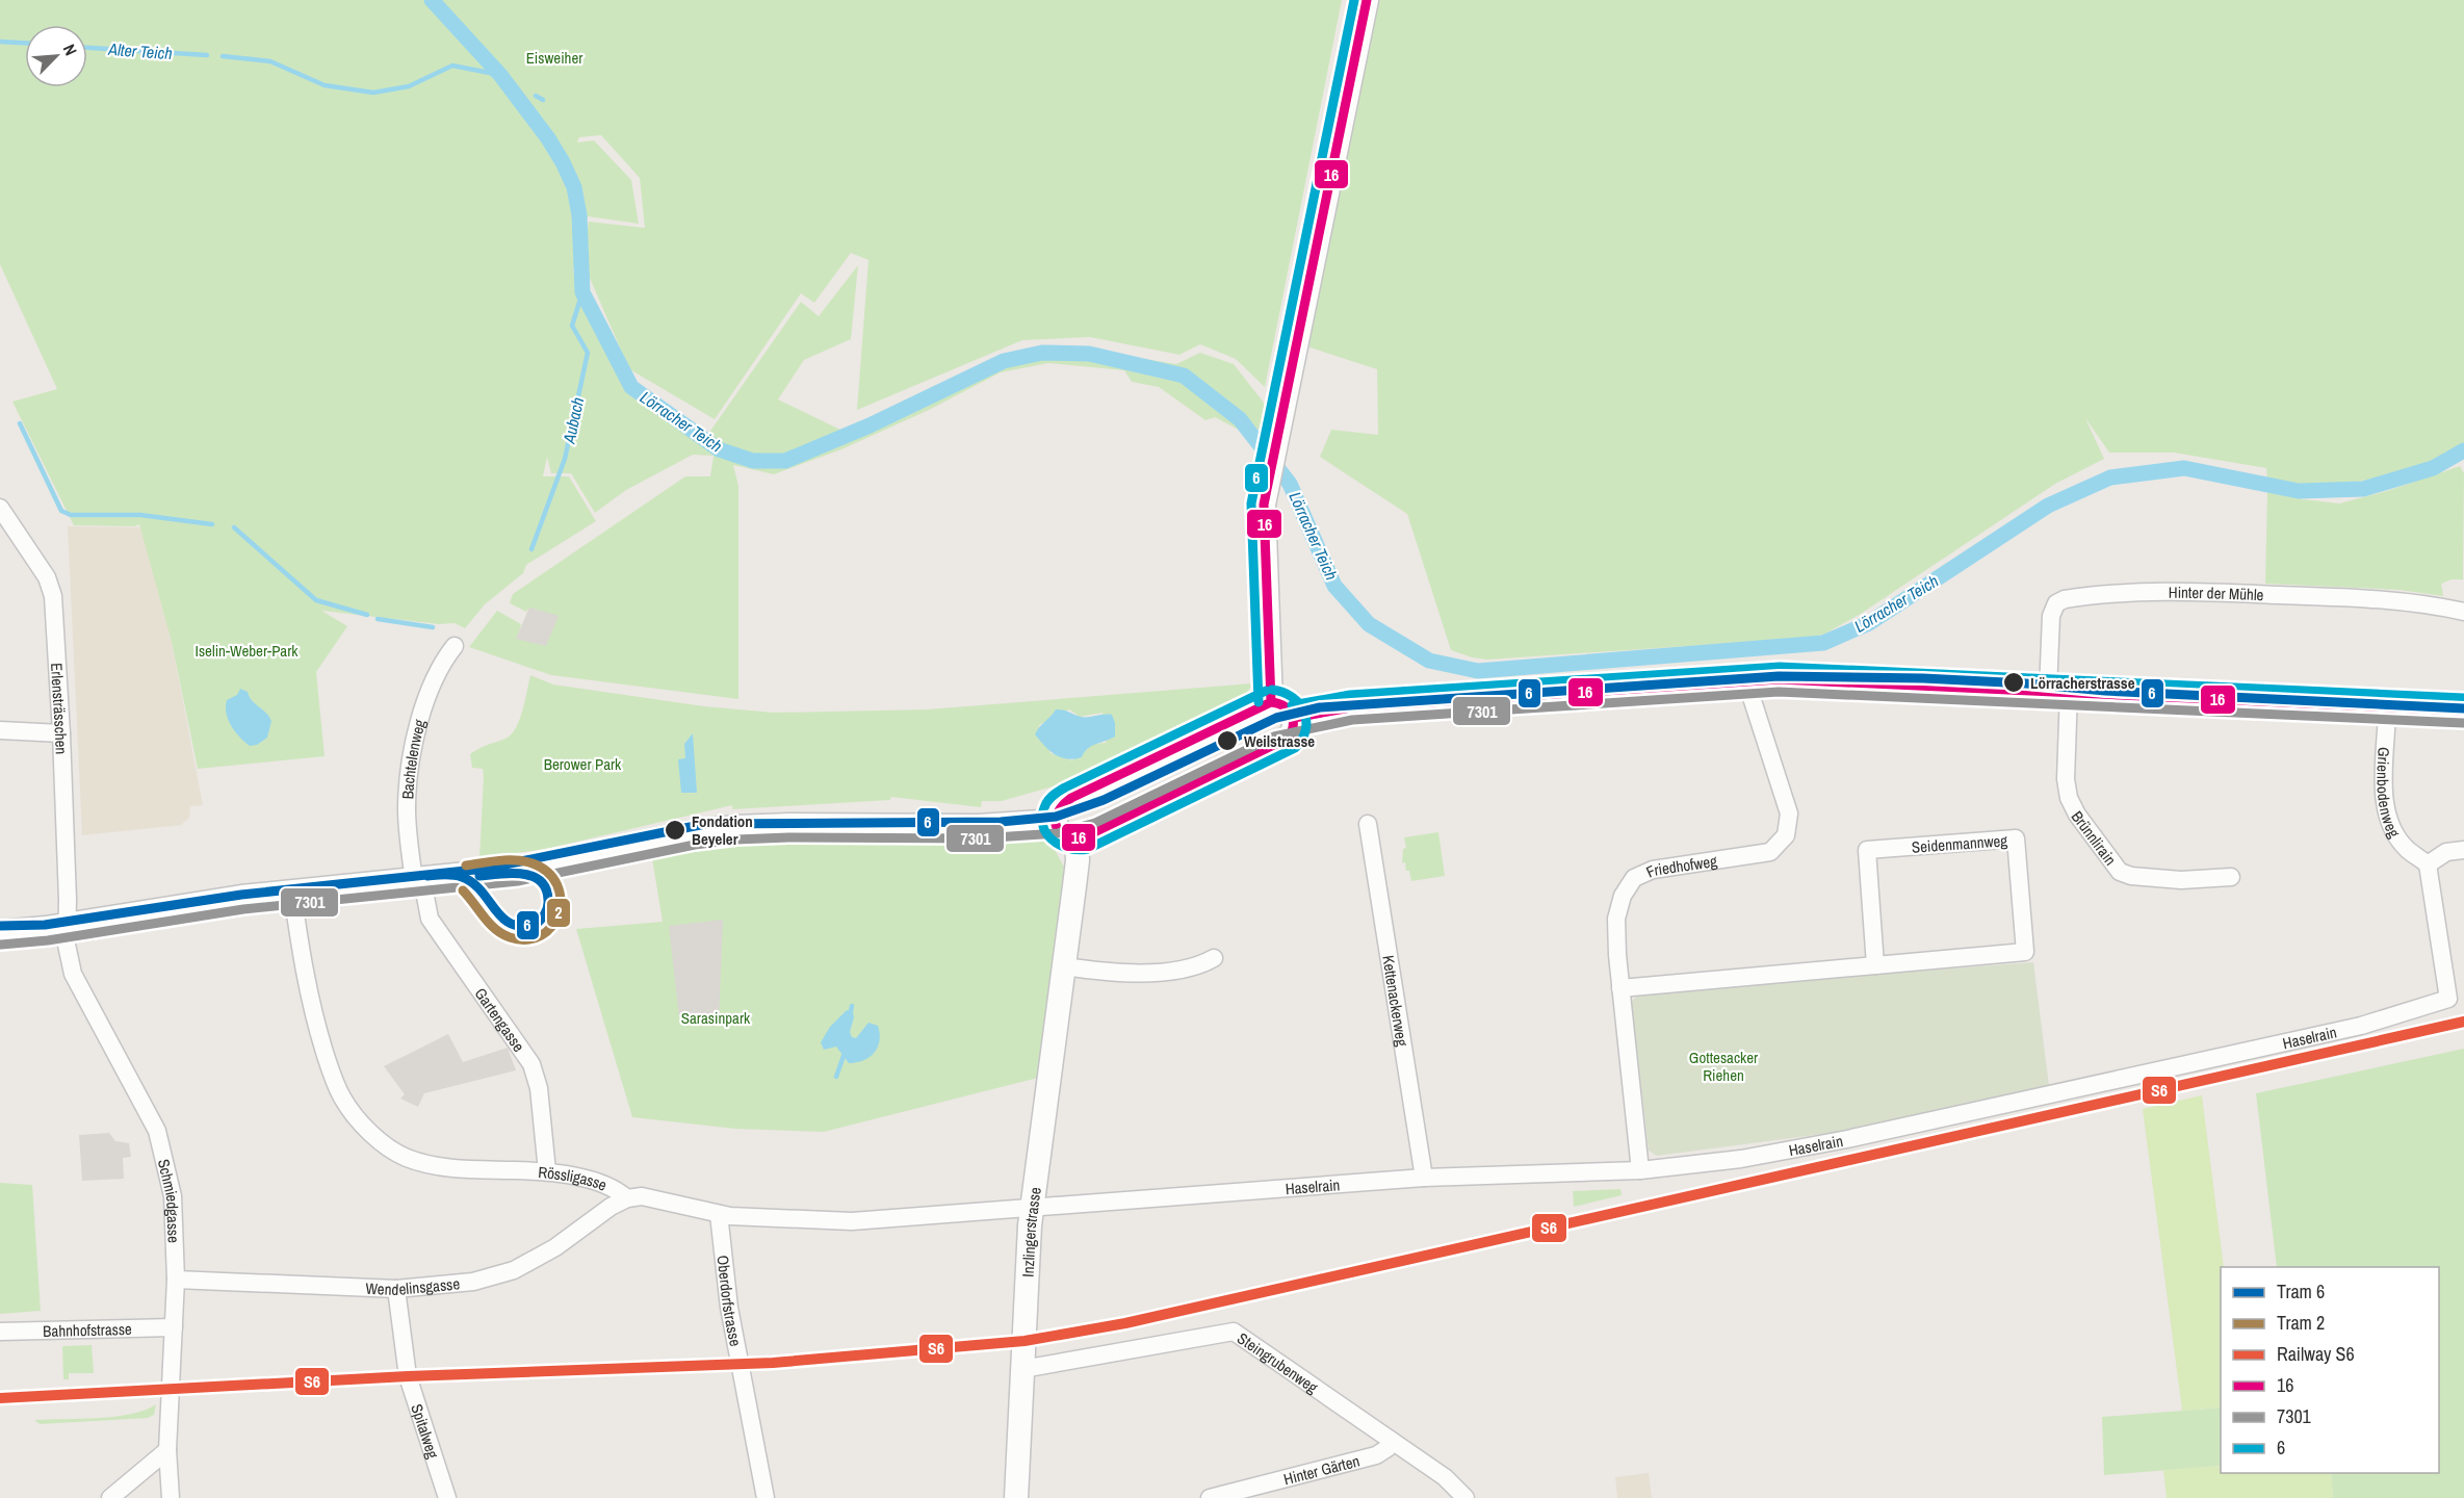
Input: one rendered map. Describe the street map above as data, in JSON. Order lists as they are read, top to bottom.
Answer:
{
  "streets": {
    "main road": ["Inzlingerstrasse"],
    "street": [
      "Hinter der Mühle",
      "Erlensträsschen",
      "Bachtelenweg",
      "Grienbodenweg",
      "Brünnlirain",
      "Seidenmannweg",
      "Friedhofweg",
      "Kettenackerweg",
      "Gartengasse",
      "Haselrain",
      "Rössligasse",
      "Schmiedgasse",
      "Wendelinsgasse",
      "Oberdorfstrasse",
      "Bahnhofstrasse",
      "Steingrubenweg",
      "Spitalweg",
      "Hinter Gärten"
    ]
  },
  "crossings": [
    ["Hinter der Mühle", "Brünnlirain"],
    ["Erlensträsschen", "Schmiedgasse"],
    ["Bachtelenweg", "Gartengasse"],
    ["Grienbodenweg", "Haselrain"],
    ["Seidenmannweg", "Friedhofweg"],
    ["Friedhofweg", "Haselrain"],
    ["Kettenackerweg", "Haselrain"],
    ["Gartengasse", "Rössligasse"],
    ["Haselrain", "Rössligasse"],
    ["Haselrain", "Inzlingerstrasse"],
    ["Rössligasse", "Inzlingerstrasse"],
    ["Rössligasse", "Wendelinsgasse"],
    ["Rössligasse", "Oberdorfstrasse"],
    ["Schmiedgasse", "Wendelinsgasse"],
    ["Schmiedgasse", "Bahnhofstrasse"],
    ["Inzlingerstrasse", "Steingrubenweg"],
    ["Wendelinsgasse", "Spitalweg"],
    ["Steingrubenweg", "Hinter Gärten"]
  ],
  "water": ["Alter Teich", "Aubach", "Lörracher Teich"],
  "parks": [
    "Eisweiher",
    "Iselin-Weber-Park",
    "Berower Park",
    "Sarasinpark",
    "Gottesacker Riehen"
  ],
  "places": ["Lörracherstrasse", "Weilstrasse", "Fondation Beyeler"],
  "lines": [
    "transit line 16",
    "transit line 6",
    "tram line 6",
    "transit line 7301",
    "tram line 2",
    "rail line S6"
  ],
  "legend": [
    "Tram 6",
    "Tram 2",
    "Railway S6",
    "16",
    "7301",
    "6"
  ],
  "north": "top right"
}
